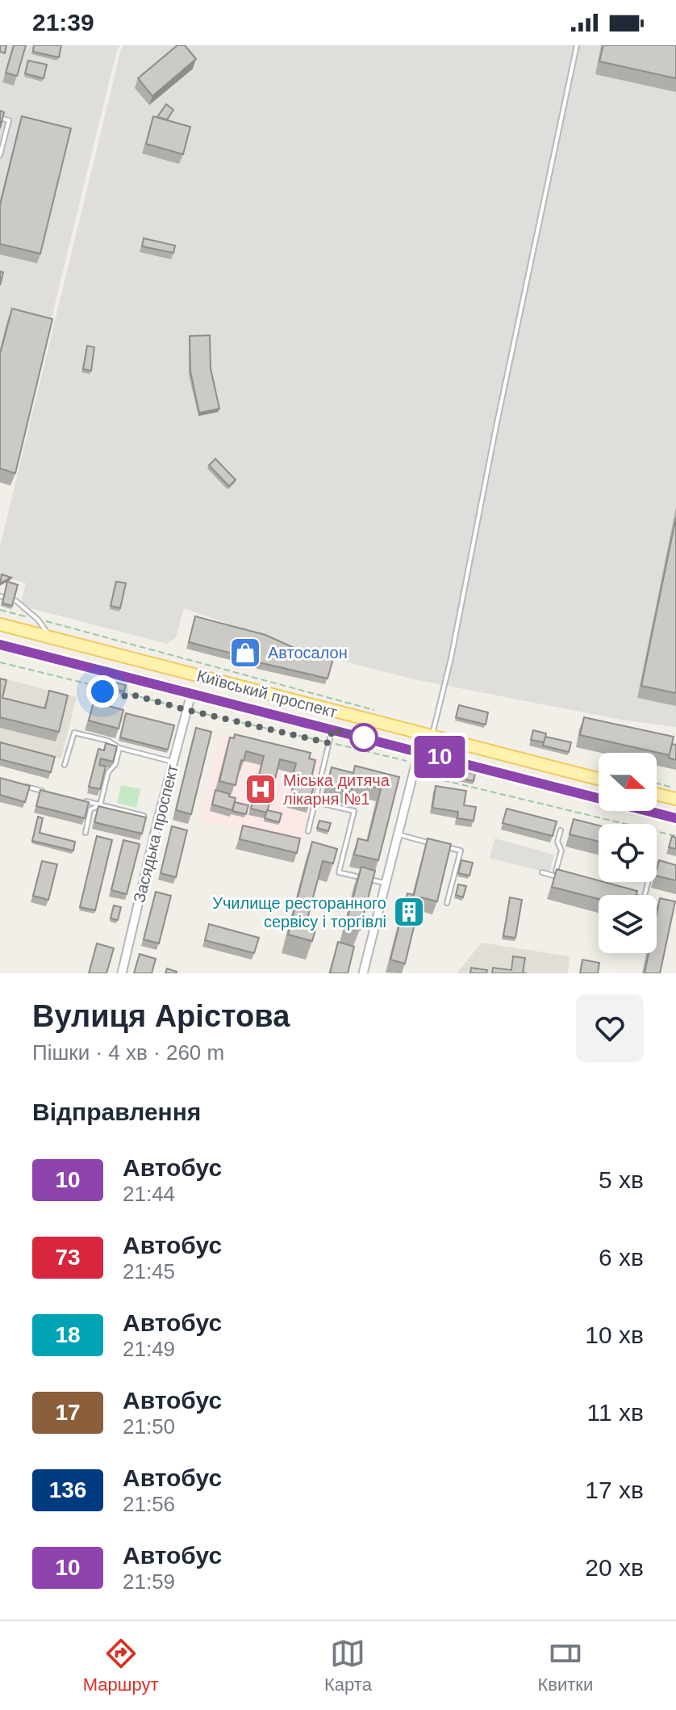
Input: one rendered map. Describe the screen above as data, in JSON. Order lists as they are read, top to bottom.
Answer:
{
  "streets": {
    "main road": ["Київський проспект"],
    "street": ["Засядька проспект"]
  },
  "crossings": [
    ["Київський проспект", "Засядька проспект"]
  ],
  "places": {
    "shop": ["Автосалон"],
    "hospital": ["Міська дитяча лікарня №1"],
    "building": ["Училище ресторанного сервісу і торгівлі"]
  },
  "lines": ["bus line 10"],
  "north": "right",
  "page": {
    "status": "21:39",
    "on_map": "10",
    "heading": [
      ["Вулиця Арістова", "Пішки · 4 хв · 260 m"],
      "Відправлення"
    ],
    "list": [
      {
        "mark": "10",
        "name": "Автобус",
        "note": "21:44",
        "value": "5 хв"
      },
      {
        "mark": "73",
        "name": "Автобус",
        "note": "21:45",
        "value": "6 хв"
      },
      {
        "mark": "18",
        "name": "Автобус",
        "note": "21:49",
        "value": "10 хв"
      },
      {
        "mark": "17",
        "name": "Автобус",
        "note": "21:50",
        "value": "11 хв"
      },
      {
        "mark": "136",
        "name": "Автобус",
        "note": "21:56",
        "value": "17 хв"
      },
      {
        "mark": "10",
        "name": "Автобус",
        "note": "21:59",
        "value": "20 хв"
      }
    ],
    "tabs": ["Маршрут", "Карта", "Квитки"]
  }
}
